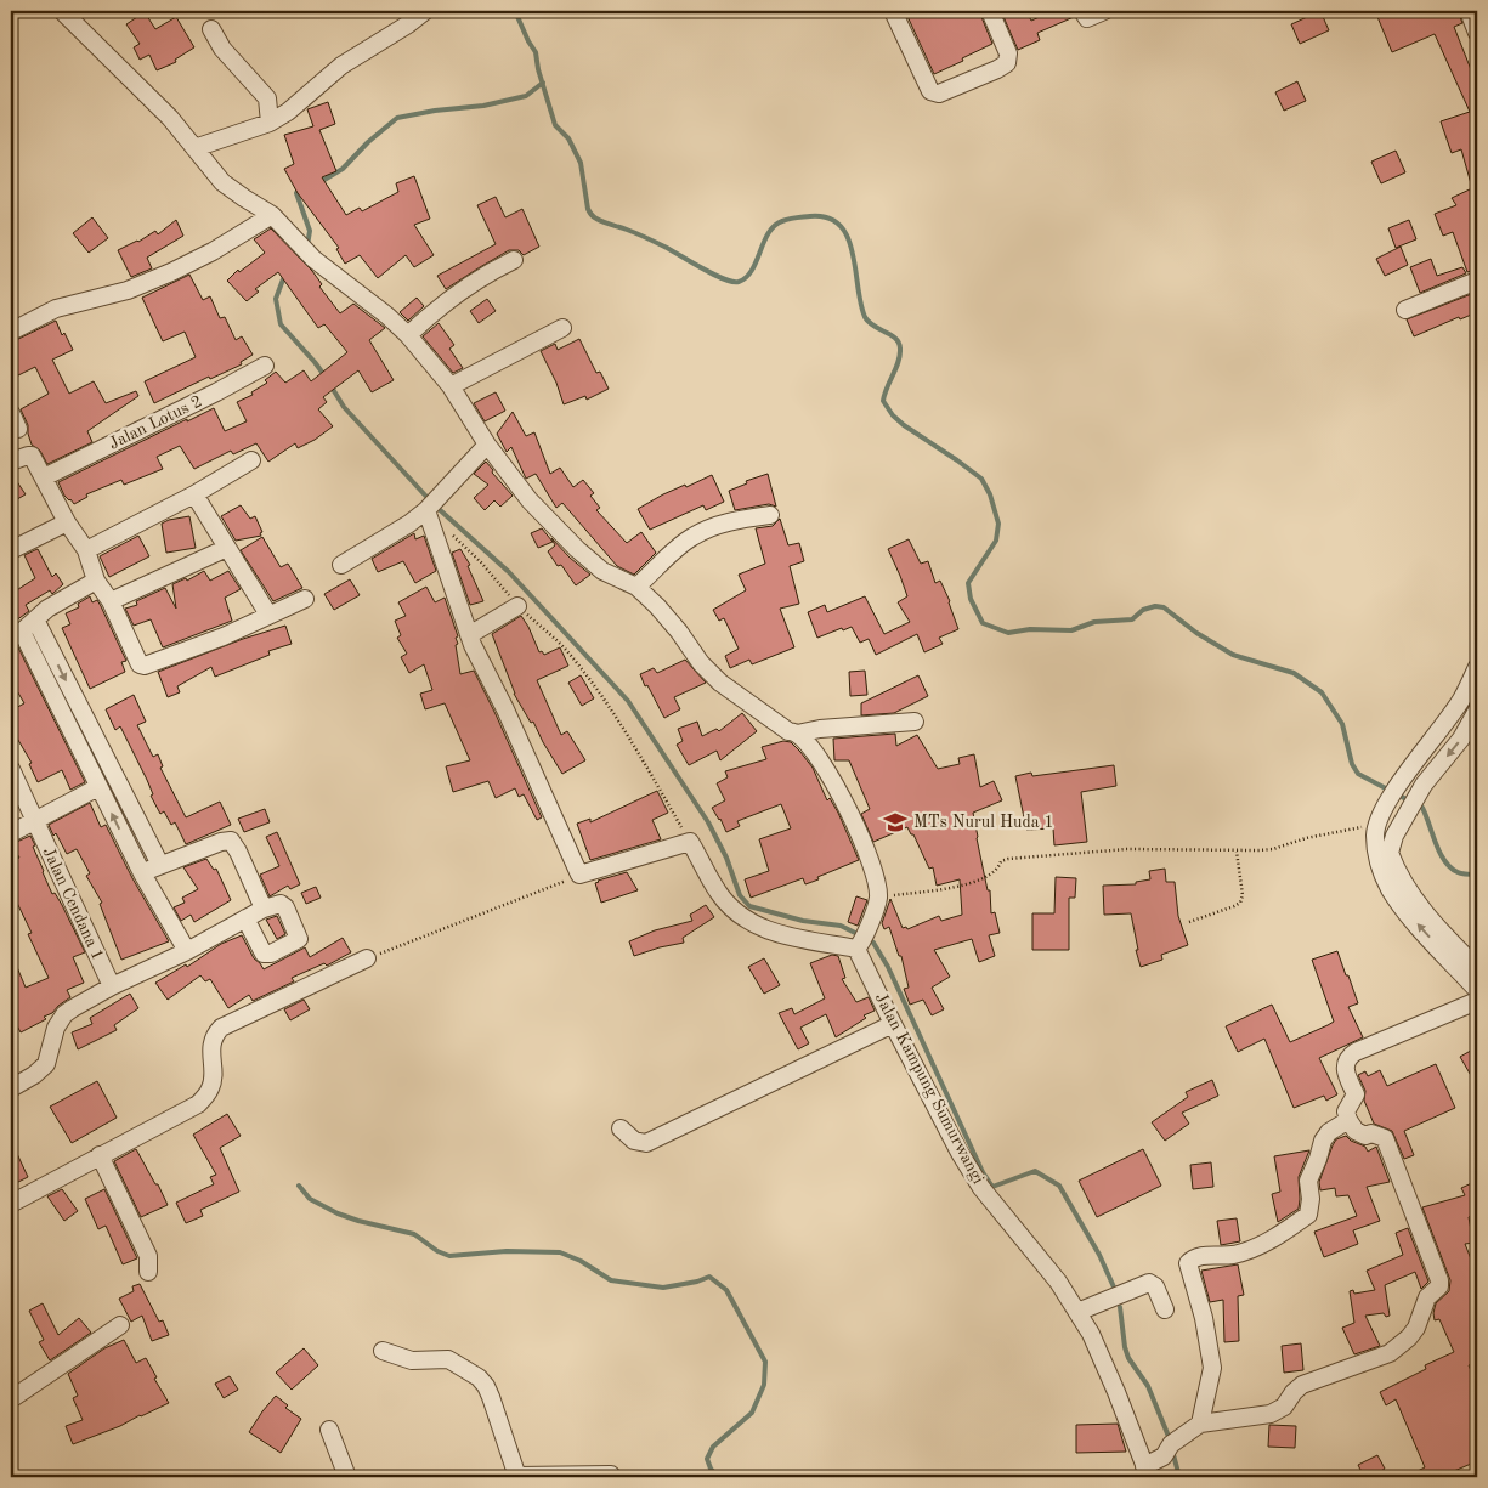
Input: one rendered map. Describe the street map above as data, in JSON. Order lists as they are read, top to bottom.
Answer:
{
  "streets": {
    "street": ["Jalan Lotus 2", "Jalan Cendana 1", "Jalan Kampung Sumurwangi"]
  },
  "places": {
    "school or university": ["MTs Nurul Huda 1"]
  }
}
